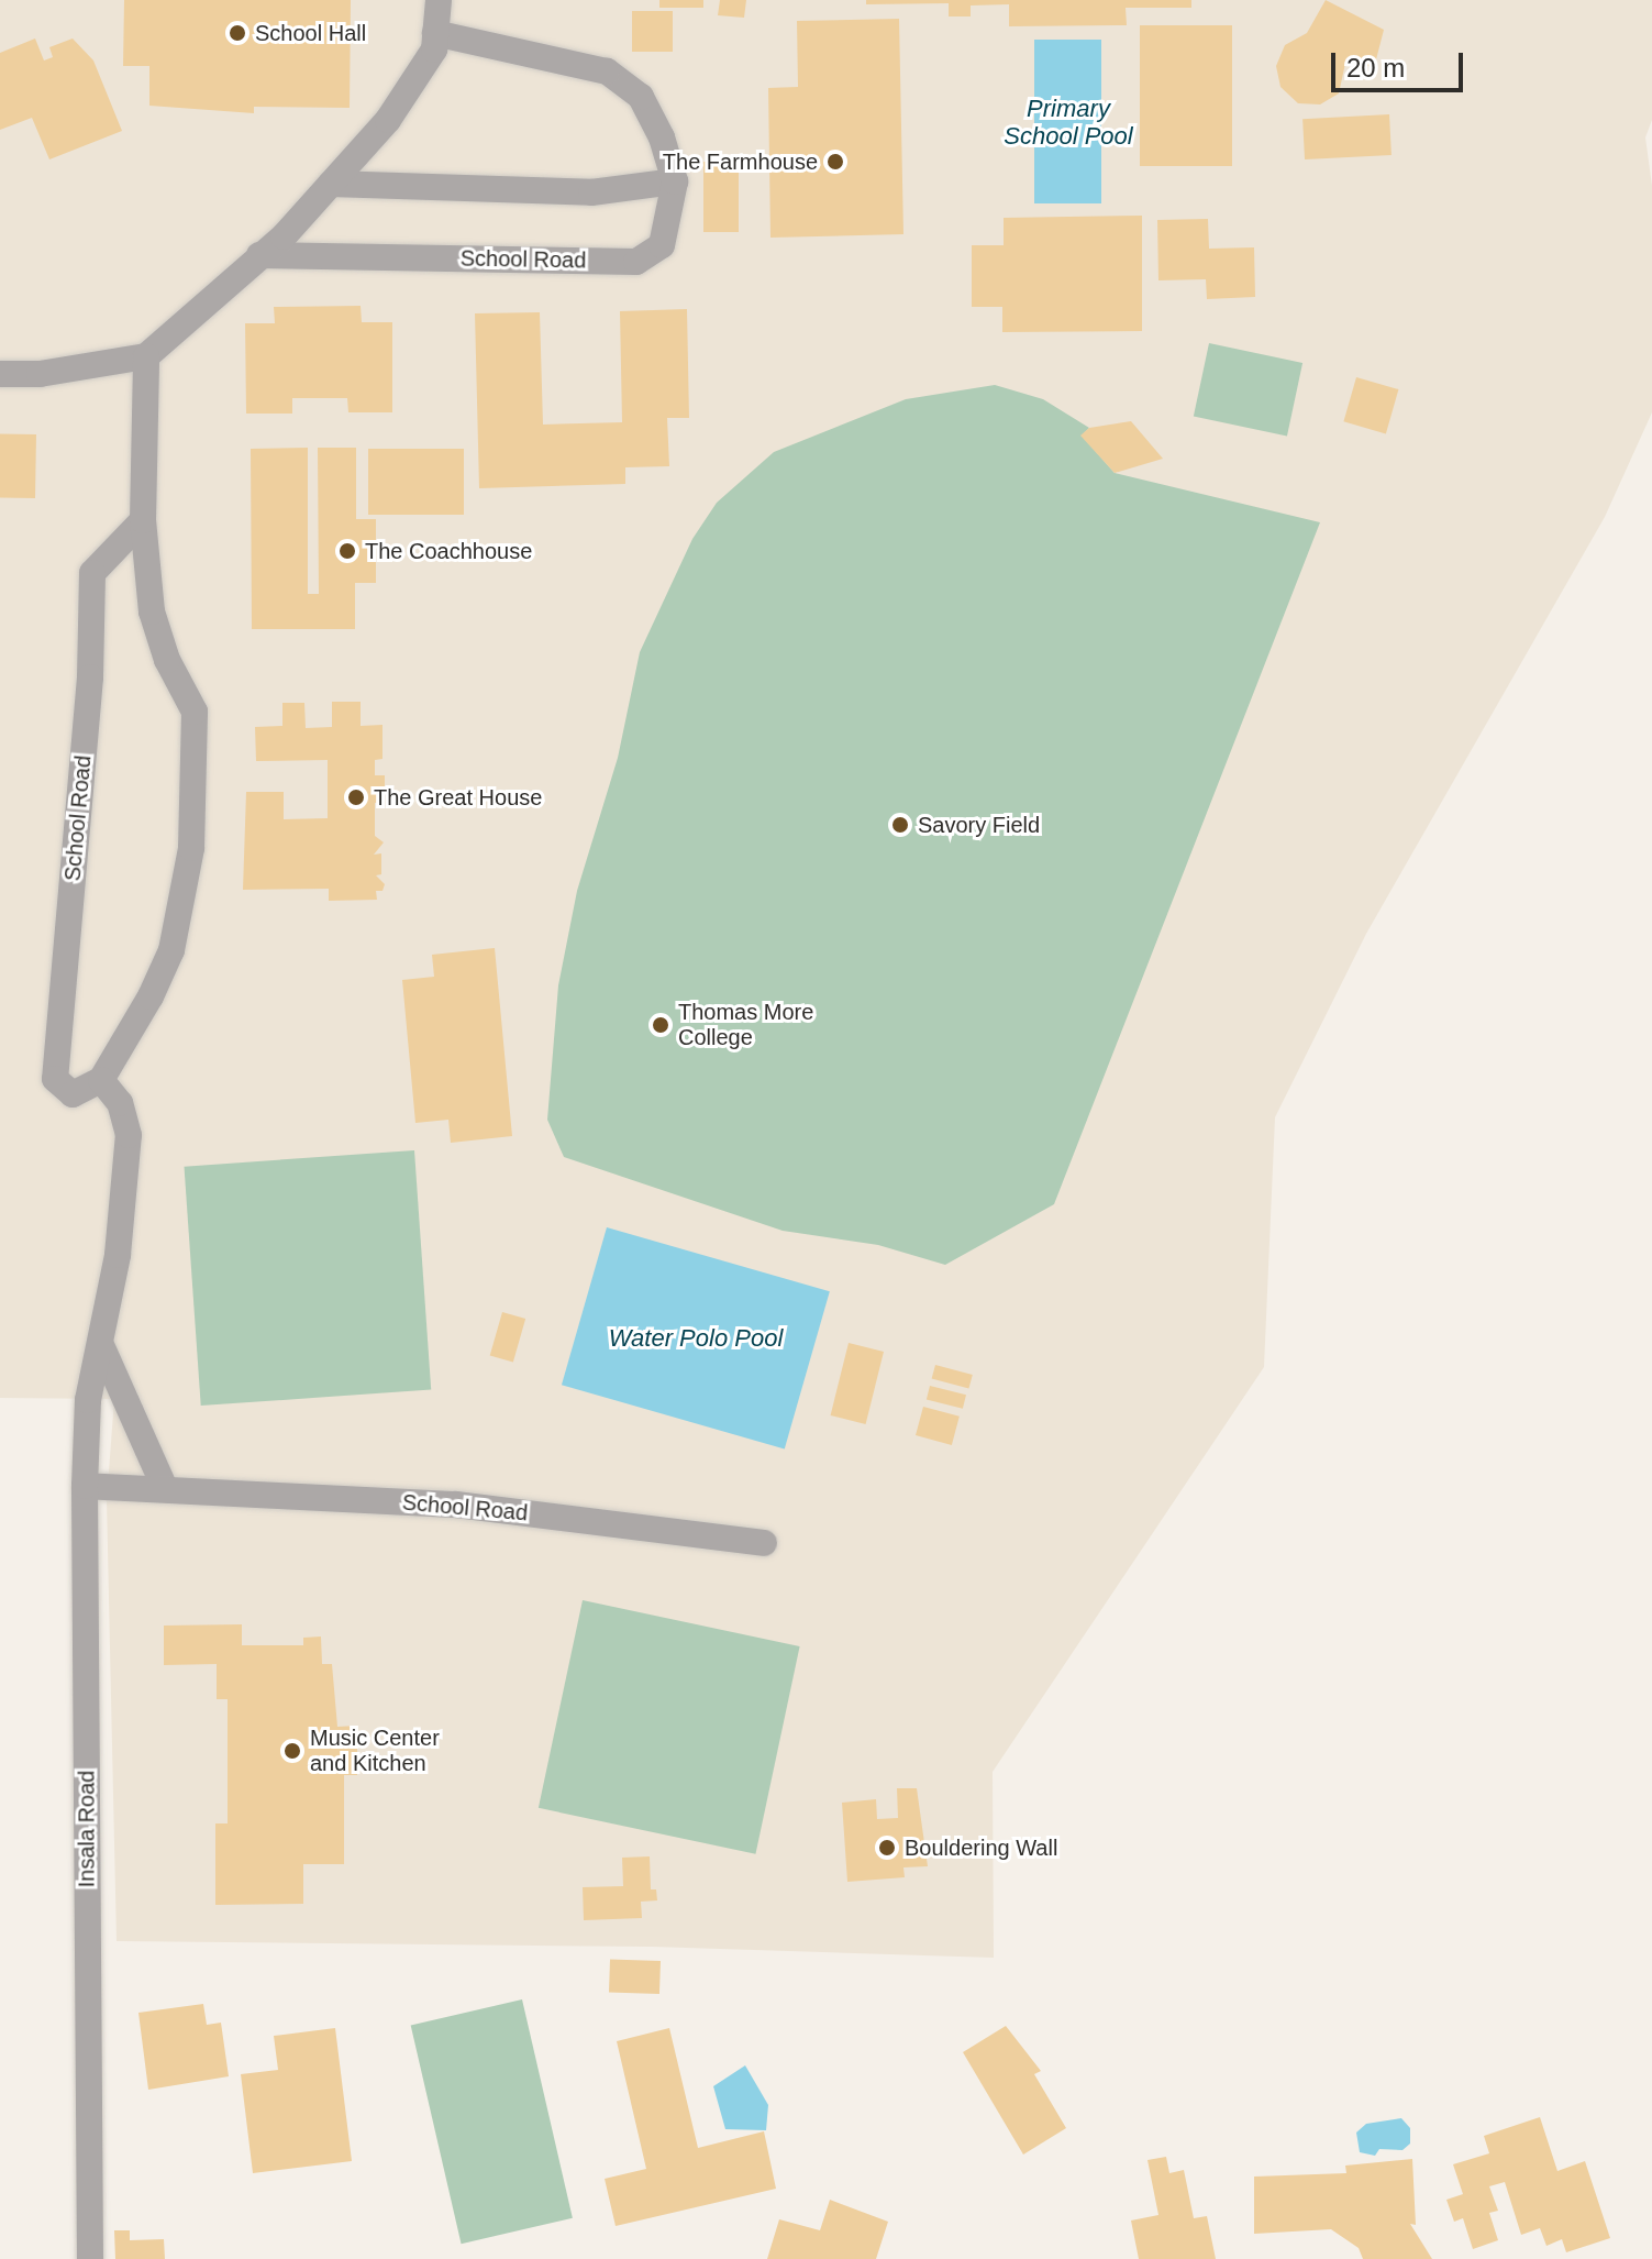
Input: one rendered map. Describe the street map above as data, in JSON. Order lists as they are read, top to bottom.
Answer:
{
  "streets": {
    "street": ["School Road", "Insala Road"]
  },
  "crossings": [
    ["School Road", "Insala Road"]
  ],
  "water": ["Primary School Pool", "Water Polo Pool"],
  "places": [
    "School Hall",
    "The Farmhouse",
    "The Coachhouse",
    "The Great House",
    "Savory Field",
    "Thomas More College",
    "Music Center and Kitchen",
    "Bouldering Wall"
  ],
  "scale_bar": "20 m"
}
